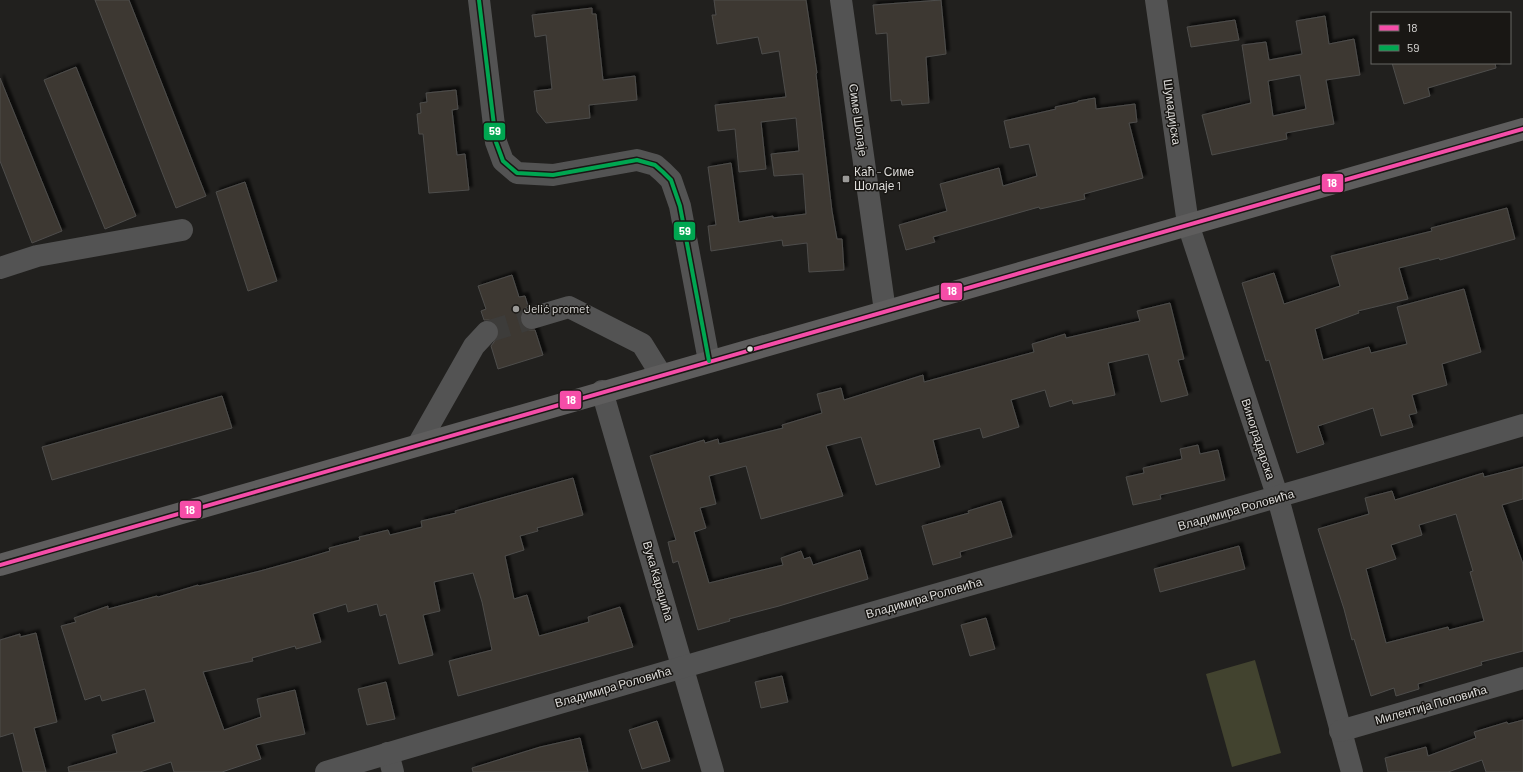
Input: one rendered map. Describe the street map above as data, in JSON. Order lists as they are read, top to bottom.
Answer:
{
  "streets": {
    "street": [
      "Шумадијска",
      "Симе Шолаје",
      "Виноградарска",
      "Владимира Роловића",
      "Вука Караџића",
      "Милентија Поповића"
    ]
  },
  "crossings": [
    ["Шумадијска", "Виноградарска"],
    ["Виноградарска", "Владимира Роловића"],
    ["Виноградарска", "Милентија Поповића"],
    ["Владимира Роловића", "Вука Караџића"]
  ],
  "places": {
    "transit": ["Каћ - Симе Шолаје 1"],
    "other": ["Jelić promet"]
  },
  "lines": ["transit line 59", "transit line 18"],
  "legend": ["18", "59"]
}
